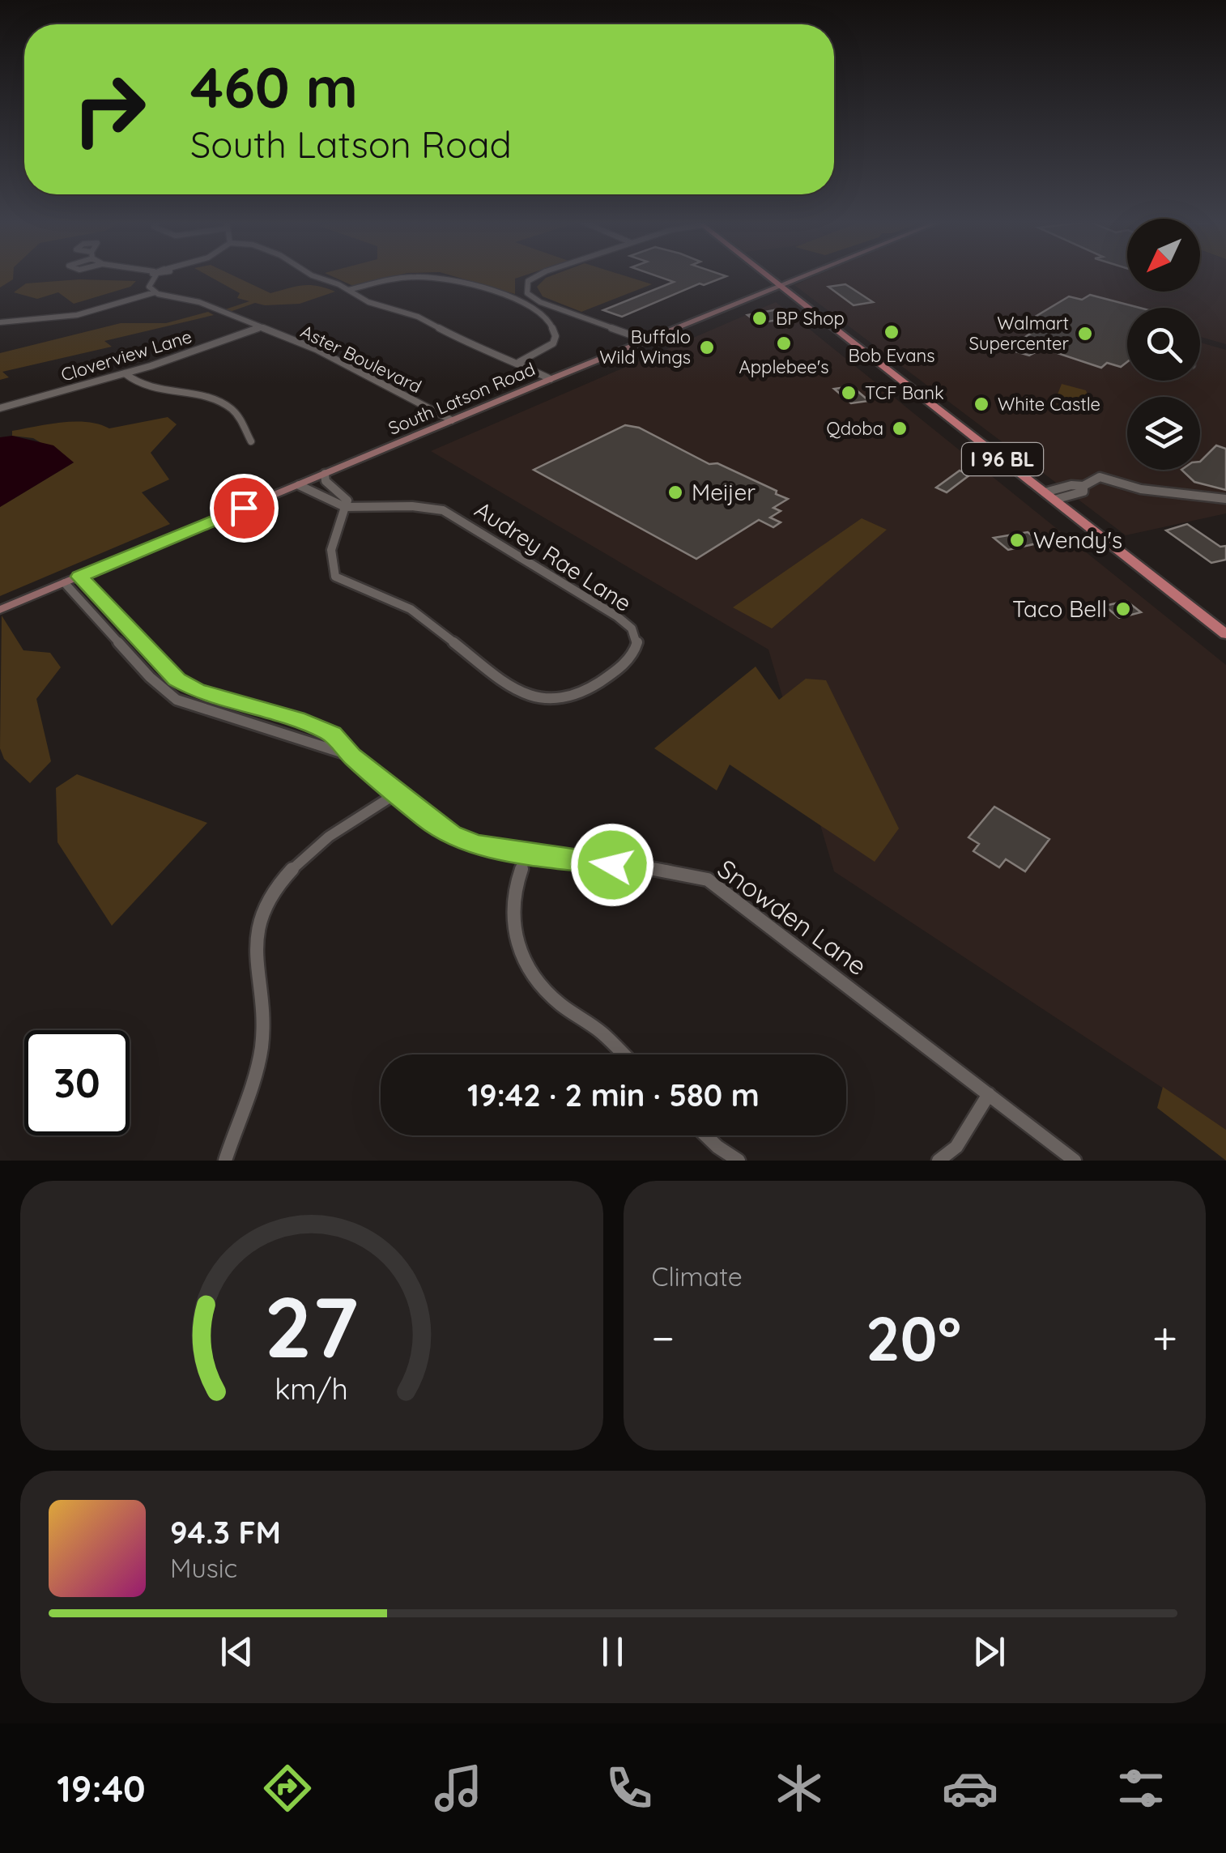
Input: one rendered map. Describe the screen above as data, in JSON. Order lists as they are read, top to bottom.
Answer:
{
  "streets": {
    "main road": ["South Latson Road", "I 96 BL"],
    "street": [
      "Cloverview Lane",
      "Aster Boulevard",
      "Audrey Rae Lane",
      "Snowden Lane"
    ]
  },
  "crossings": [
    ["Cloverview Lane", "Aster Boulevard"],
    ["Aster Boulevard", "South Latson Road"],
    ["South Latson Road", "I 96 BL"],
    ["South Latson Road", "Audrey Rae Lane"],
    ["South Latson Road", "Snowden Lane"]
  ],
  "places": [
    "BP Shop",
    "Bob Evans",
    "Walmart Supercenter",
    "Applebee's",
    "Buffalo Wild Wings",
    "TCF Bank",
    "White Castle",
    "Qdoba",
    "Meijer",
    "Wendy's",
    "Taco Bell"
  ],
  "north": "bottom left",
  "page": {
    "turn": ["460 m", "South Latson Road"],
    "limit": "30",
    "trip": "19:42 · 2 min · 580 m",
    "tile": "Climate",
    "heat": ["−", "20°", "+"],
    "song": ["94.3 FM", "Music"],
    "tabs": "19:40",
    "gauge": ["27", "km/h"]
  }
}
